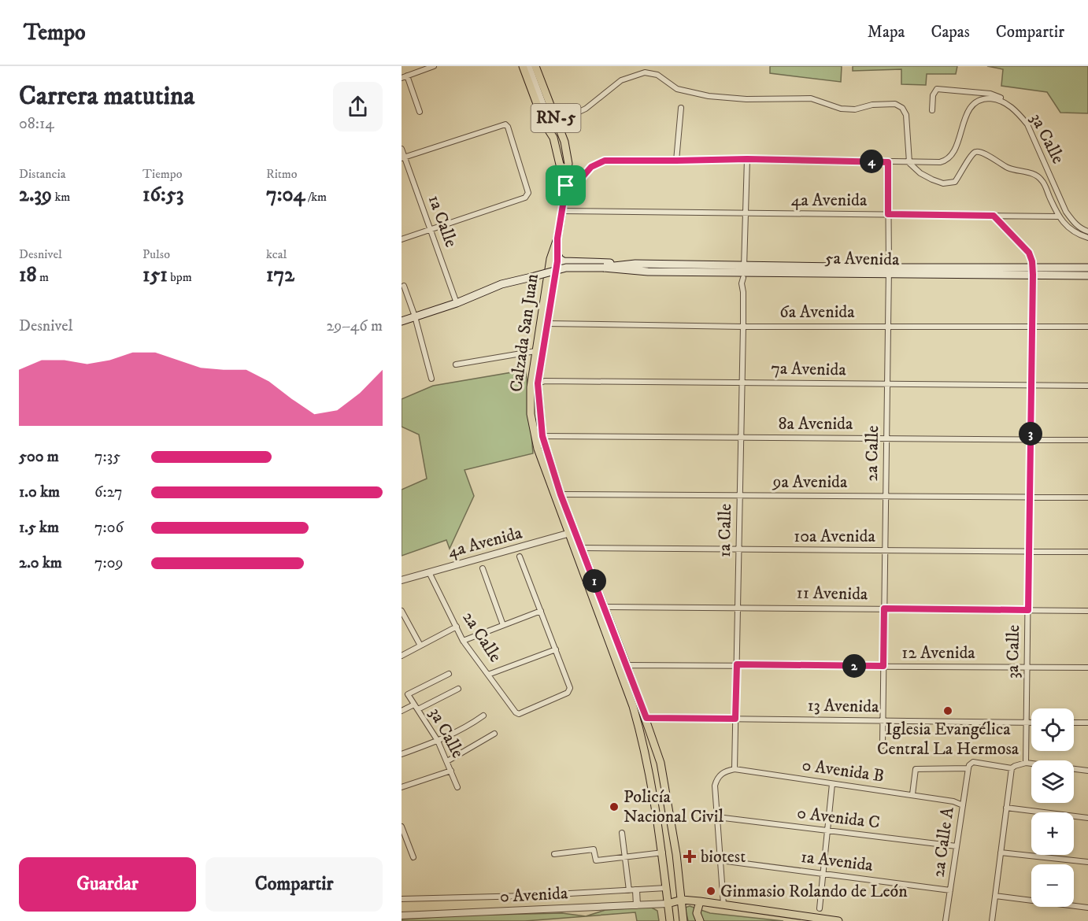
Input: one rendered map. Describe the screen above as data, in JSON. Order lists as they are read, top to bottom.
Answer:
{
  "streets": {
    "main road": ["RN-5", "5a Avenida", "Calzada San Juan"],
    "street": [
      "3a Calle",
      "4a Avenida",
      "1a Calle",
      "6a Avenida",
      "7a Avenida",
      "8a Avenida",
      "2a Calle",
      "9a Avenida",
      "10a Avenida",
      "11 Avenida",
      "12 Avenida",
      "13 Avenida",
      "0 Avenida B",
      "0 Avenida C",
      "2a Calle A",
      "1a Avenida",
      "0 Avenida"
    ]
  },
  "crossings": [
    ["3a Calle", "4a Avenida"],
    ["3a Calle", "5a Avenida"],
    ["3a Calle", "6a Avenida"],
    ["3a Calle", "7a Avenida"],
    ["3a Calle", "8a Avenida"],
    ["3a Calle", "9a Avenida"],
    ["3a Calle", "10a Avenida"],
    ["3a Calle", "11 Avenida"],
    ["3a Calle", "12 Avenida"],
    ["3a Calle", "13 Avenida"],
    ["4a Avenida", "1a Calle"],
    ["4a Avenida", "Calzada San Juan"],
    ["4a Avenida", "2a Calle"],
    ["1a Calle", "5a Avenida"],
    ["1a Calle", "6a Avenida"],
    ["1a Calle", "7a Avenida"],
    ["1a Calle", "8a Avenida"],
    ["1a Calle", "9a Avenida"],
    ["1a Calle", "10a Avenida"],
    ["1a Calle", "11 Avenida"],
    ["1a Calle", "12 Avenida"],
    ["1a Calle", "13 Avenida"],
    ["1a Calle", "0 Avenida B"],
    ["5a Avenida", "Calzada San Juan"],
    ["5a Avenida", "2a Calle"],
    ["6a Avenida", "Calzada San Juan"],
    ["6a Avenida", "2a Calle"],
    ["Calzada San Juan", "7a Avenida"],
    ["Calzada San Juan", "8a Avenida"],
    ["Calzada San Juan", "9a Avenida"],
    ["Calzada San Juan", "10a Avenida"],
    ["Calzada San Juan", "11 Avenida"],
    ["Calzada San Juan", "12 Avenida"],
    ["Calzada San Juan", "13 Avenida"],
    ["Calzada San Juan", "0 Avenida"],
    ["7a Avenida", "2a Calle"],
    ["8a Avenida", "2a Calle"],
    ["2a Calle", "9a Avenida"],
    ["2a Calle", "10a Avenida"],
    ["2a Calle", "11 Avenida"],
    ["2a Calle", "12 Avenida"],
    ["2a Calle", "13 Avenida"],
    ["0 Avenida B", "0 Avenida C"],
    ["0 Avenida B", "2a Calle A"],
    ["0 Avenida C", "2a Calle A"],
    ["2a Calle A", "1a Avenida"]
  ],
  "places": {
    "other": ["Iglesia Evangélica Central La Hermosa", "Policía Nacional Civil", "Ginmasio Rolando de León"],
    "health": ["biotest"]
  },
  "page": {
    "header": "Tempo",
    "nav": ["Mapa", "Capas", "Compartir"],
    "heading": ["Carrera matutina", "08:14"],
    "stats": [
      ["Distancia", "2.39 km"],
      ["Tiempo", "16:53"],
      ["Ritmo", "7:04 /km"],
      ["Desnivel", "18 m"],
      ["Pulso", "151 bpm"],
      ["kcal", "172"]
    ],
    "pins": [
      "4",
      "3",
      "1",
      "2"
    ],
    "chart": ["Desnivel", "29–46 m"],
    "list": [
      {
        "name": "500 m",
        "note": "7:35"
      },
      {
        "name": "1.0 km",
        "note": "6:27"
      },
      {
        "name": "1.5 km",
        "note": "7:06"
      },
      {
        "name": "2.0 km",
        "note": "7:09"
      }
    ],
    "map_buttons": ["+", "−"],
    "buttons": ["Guardar", "Compartir"]
  }
}
